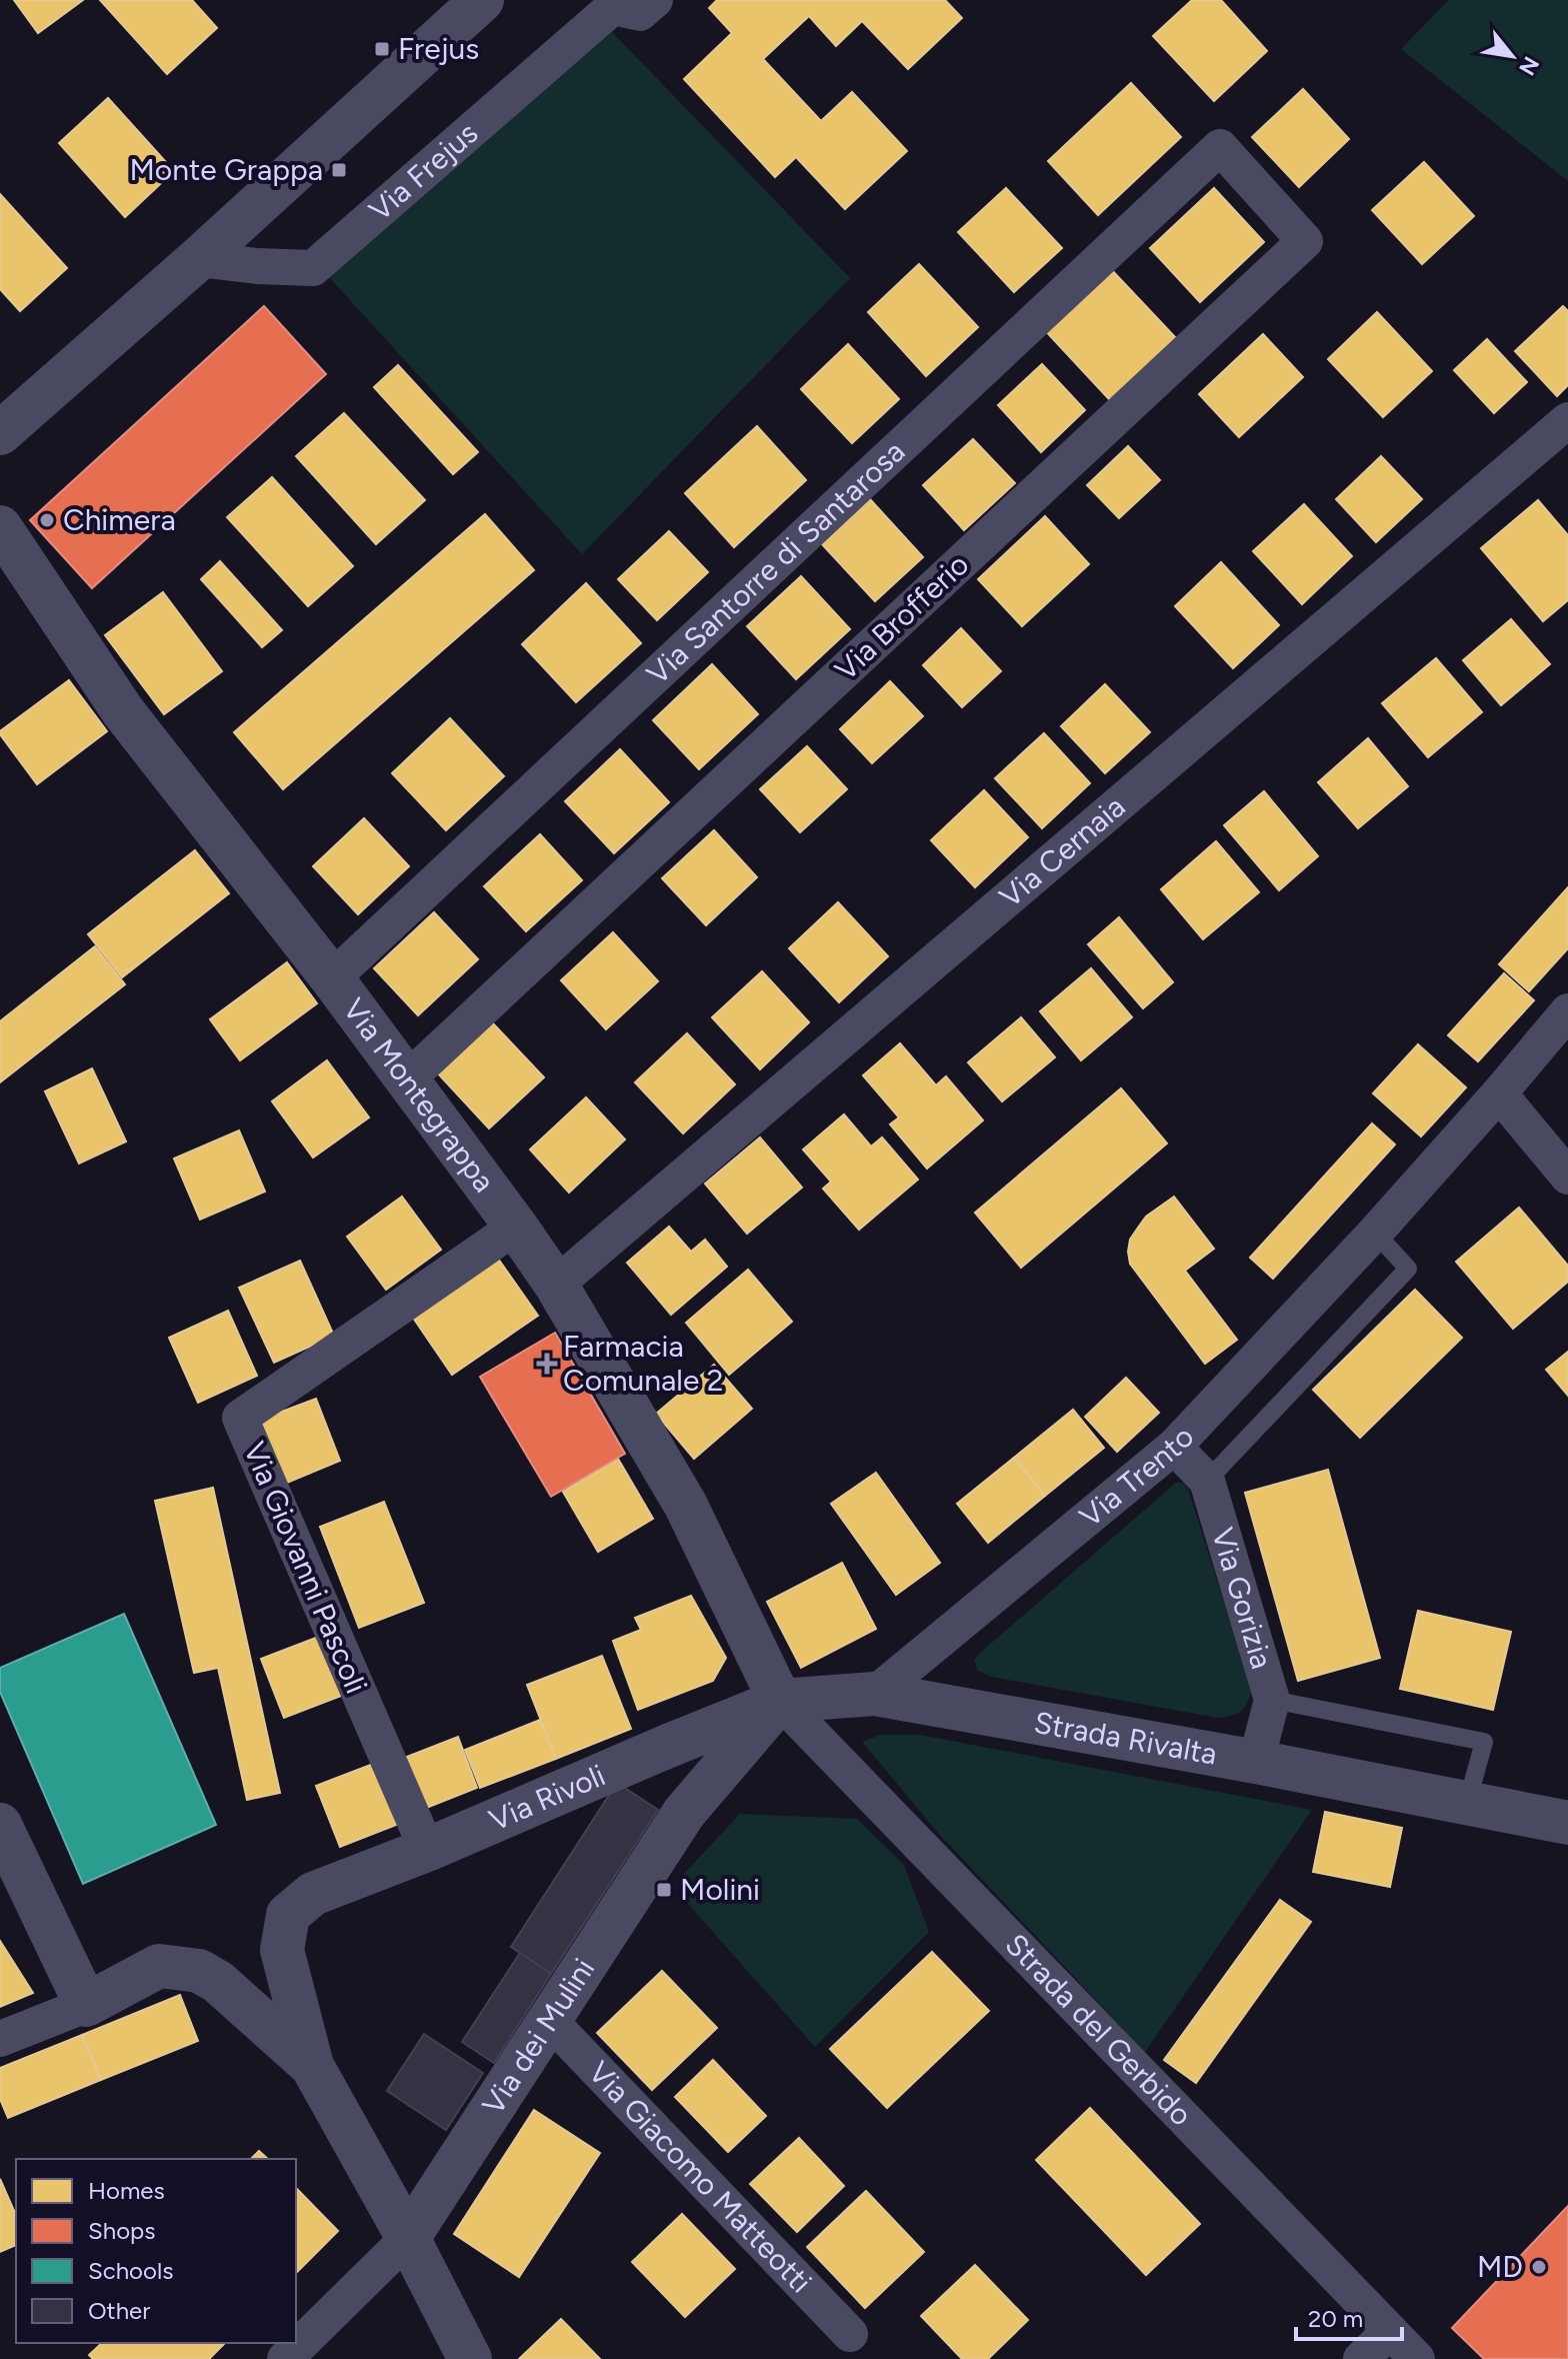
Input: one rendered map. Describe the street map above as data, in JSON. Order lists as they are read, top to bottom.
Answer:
{
  "streets": {
    "street": [
      "Via Frejus",
      "Via Santorre di Santarosa",
      "Via Brofferio",
      "Via Cernaia",
      "Via Montegrappa",
      "Via Trento",
      "Via Giovanni Pascoli",
      "Via Gorizia",
      "Strada Rivalta",
      "Via Rivoli",
      "Strada del Gerbido",
      "Via dei Mulini",
      "Via Giacomo Matteotti"
    ]
  },
  "crossings": [
    ["Via Santorre di Santarosa", "Via Brofferio"],
    ["Via Santorre di Santarosa", "Via Montegrappa"],
    ["Via Brofferio", "Via Montegrappa"],
    ["Via Cernaia", "Via Montegrappa"],
    ["Via Montegrappa", "Via Giovanni Pascoli"],
    ["Via Montegrappa", "Strada Rivalta"],
    ["Via Montegrappa", "Via Rivoli"],
    ["Via Montegrappa", "Strada del Gerbido"],
    ["Via Montegrappa", "Via dei Mulini"],
    ["Via Trento", "Via Gorizia"],
    ["Via Trento", "Strada Rivalta"],
    ["Via Giovanni Pascoli", "Via Rivoli"],
    ["Via Gorizia", "Strada Rivalta"],
    ["Strada Rivalta", "Via Rivoli"],
    ["Strada Rivalta", "Strada del Gerbido"],
    ["Strada Rivalta", "Via dei Mulini"],
    ["Via Rivoli", "Strada del Gerbido"],
    ["Via Rivoli", "Via dei Mulini"],
    ["Strada del Gerbido", "Via dei Mulini"],
    ["Via dei Mulini", "Via Giacomo Matteotti"]
  ],
  "places": {
    "transit": ["Frejus", "Monte Grappa", "Molini"],
    "other": ["Chimera", "MD"],
    "health": ["Farmacia Comunale 2"]
  },
  "legend": [
    "Homes",
    "Shops",
    "Schools",
    "Other"
  ],
  "scale_bar": "20 m",
  "north": "bottom right"
}
